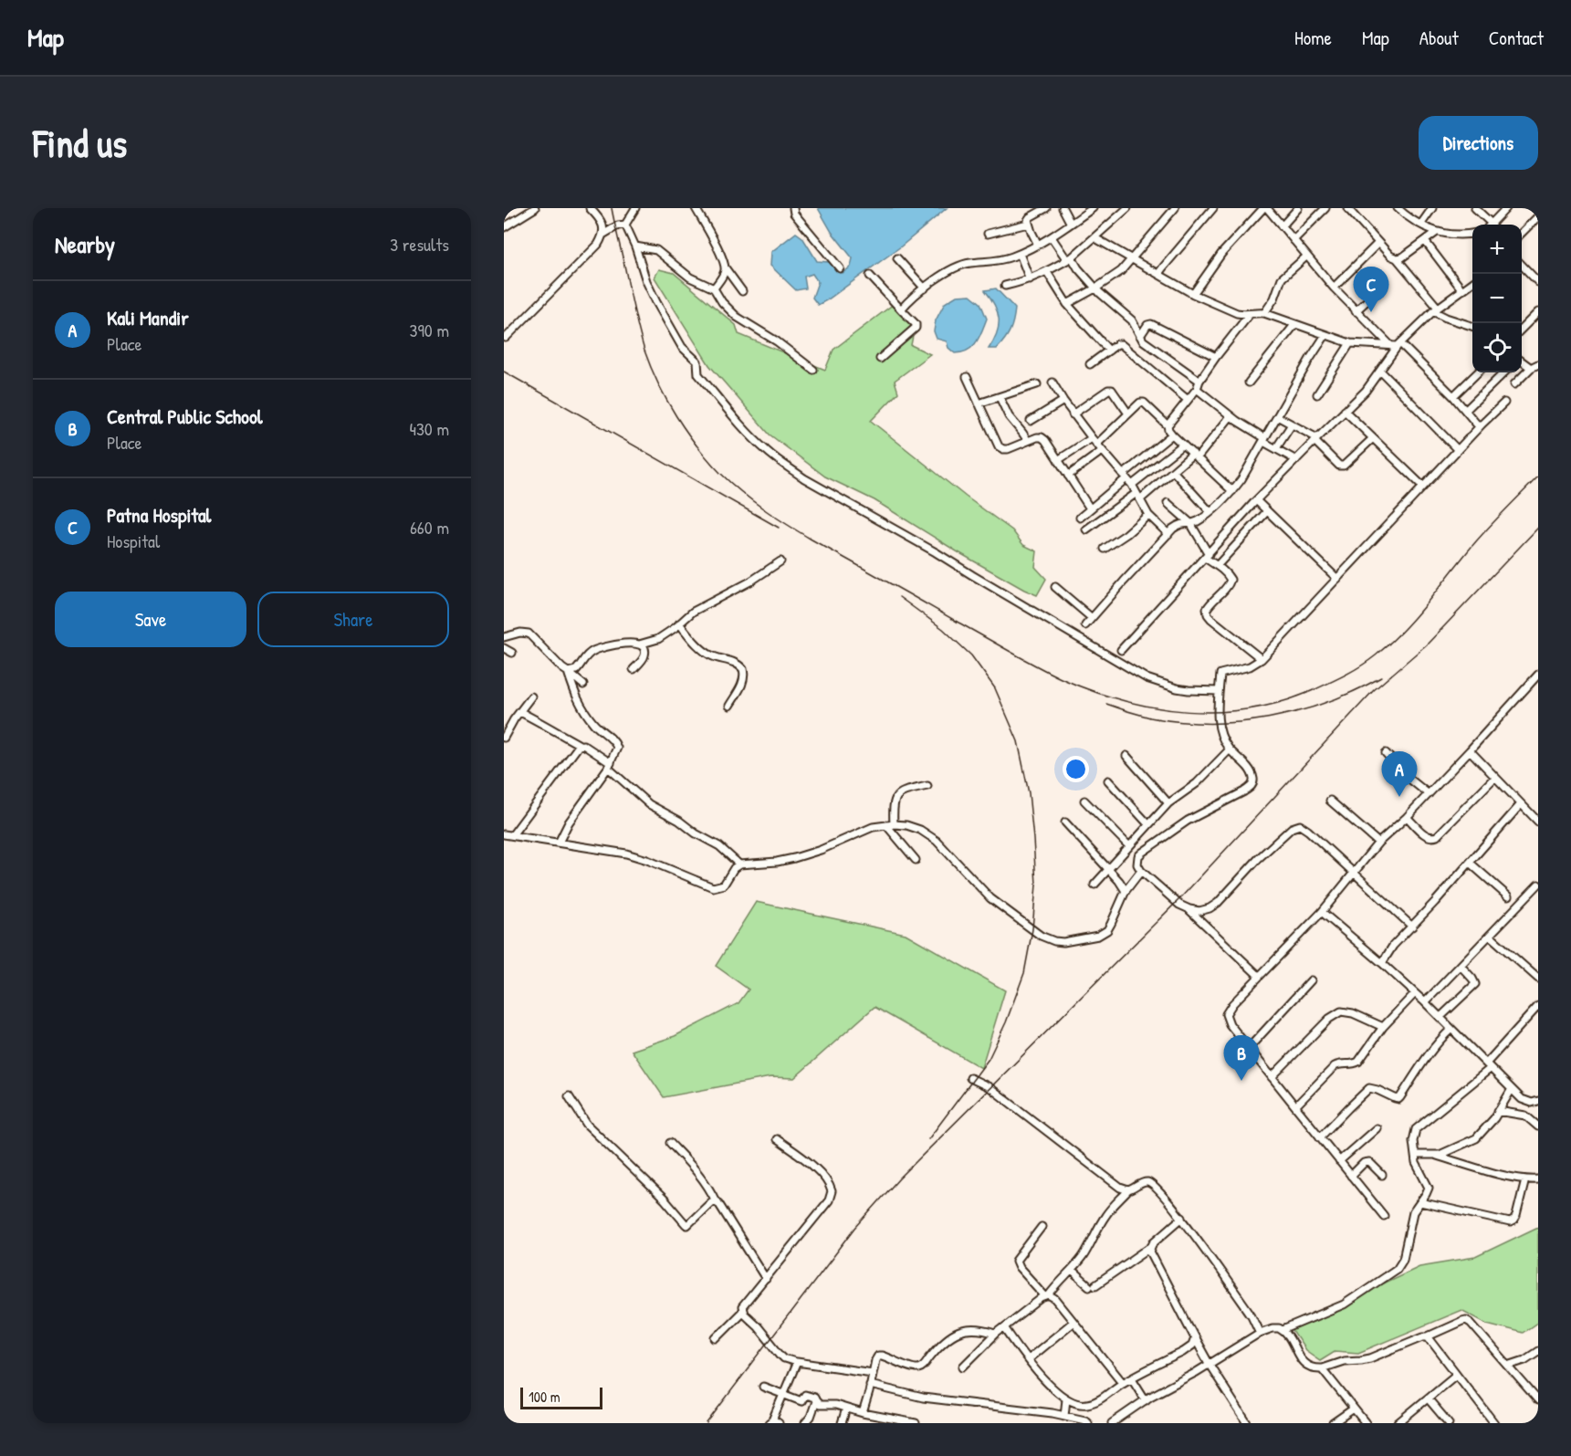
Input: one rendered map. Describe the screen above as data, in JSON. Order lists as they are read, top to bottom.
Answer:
{
  "scale_bar": "100 m",
  "page": {
    "header": "Map",
    "nav": [
      "Home",
      "Map",
      "About",
      "Contact"
    ],
    "buttons": [
      "Directions",
      ["Save", "Share"]
    ],
    "title": "Find us",
    "heading": ["Nearby", "3 results"],
    "map_buttons": ["+", "−"],
    "pins": ["C", "A", "B"],
    "list": [
      {
        "mark": "A",
        "name": "Kali Mandir",
        "note": "Place",
        "value": "390 m"
      },
      {
        "mark": "B",
        "name": "Central Public School",
        "note": "Place",
        "value": "430 m"
      },
      {
        "mark": "C",
        "name": "Patna Hospital",
        "note": "Hospital",
        "value": "660 m"
      }
    ],
    "scale": "100 m"
  }
}
